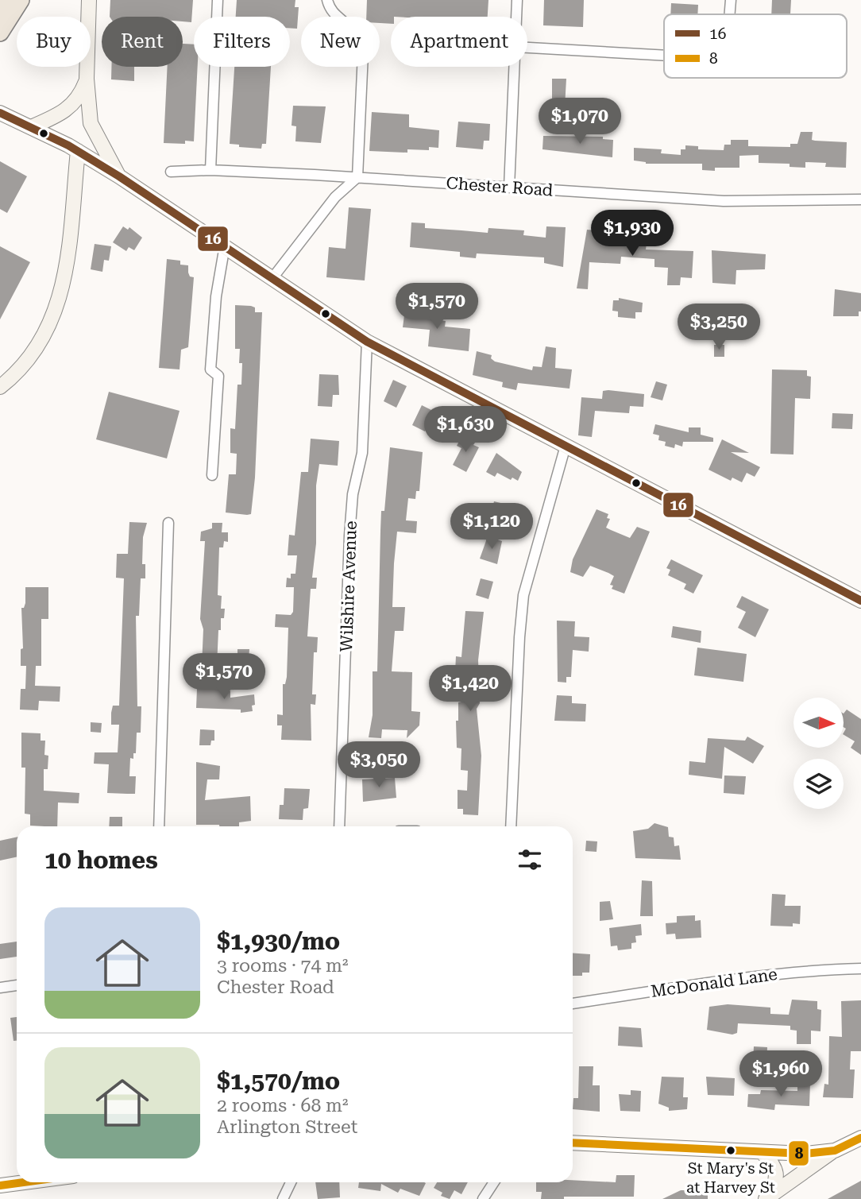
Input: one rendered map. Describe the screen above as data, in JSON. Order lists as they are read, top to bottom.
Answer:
{
  "streets": {
    "street": ["Chester Road", "Wilshire Avenue", "McDonald Lane"]
  },
  "places": ["St Mary's St at Harvey St"],
  "lines": ["transit line 16", "transit line 8"],
  "legend": ["16", "8"],
  "north": "right",
  "page": {
    "chip": [
      "Buy",
      "Rent",
      "Filters",
      "New",
      "Apartment"
    ],
    "price": [
      "$1,070",
      "$1,930",
      "$1,570",
      "$3,250",
      "$1,630",
      "$1,120",
      "$1,570",
      "$1,420",
      "$3,050",
      "$1,960"
    ],
    "heading": "10 homes",
    "list": [
      {
        "name": "$1,930/mo",
        "note": "3 rooms · 74 m² · Chester Road"
      },
      {
        "name": "$1,570/mo",
        "note": "2 rooms · 68 m² · Arlington Street"
      }
    ]
  }
}
